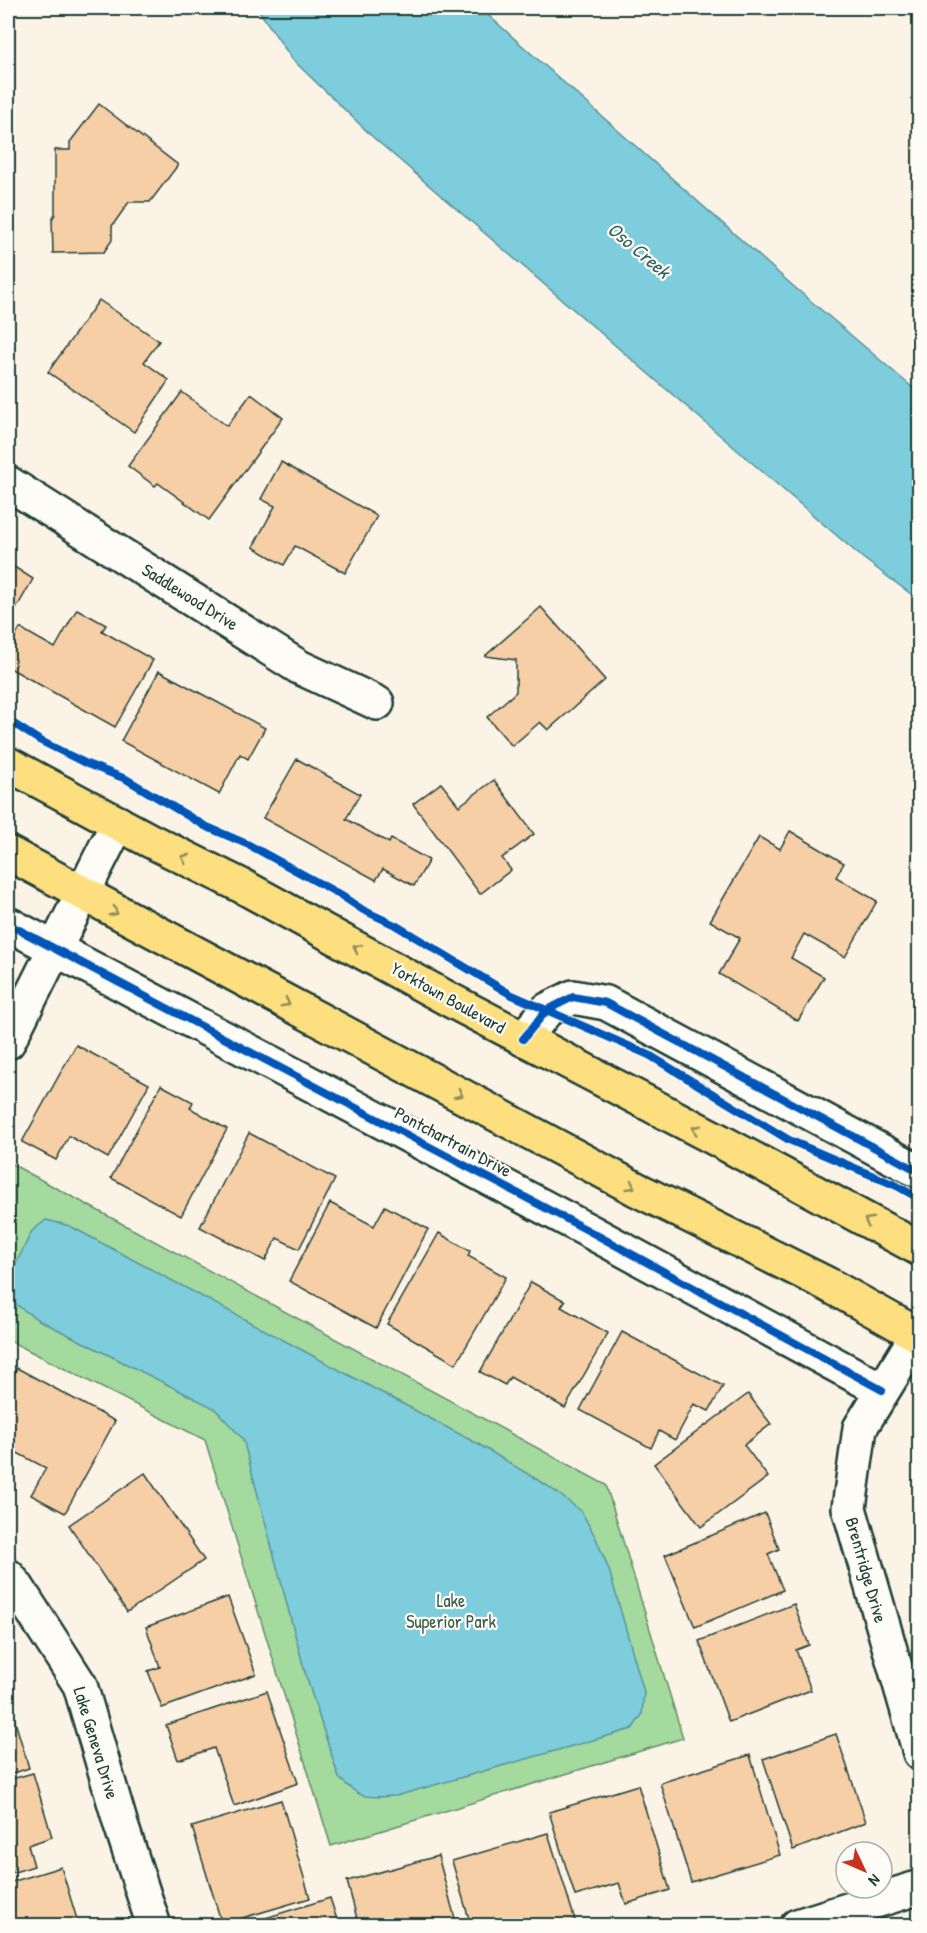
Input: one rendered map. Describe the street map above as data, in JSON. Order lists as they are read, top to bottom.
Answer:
{
  "streets": {
    "main road": ["Yorktown Boulevard"],
    "street": [
      "Saddlewood Drive",
      "Pontchartrain Drive",
      "Brentridge Drive",
      "Lake Geneva Drive"
    ]
  },
  "crossings": [
    ["Pontchartrain Drive", "Brentridge Drive"]
  ],
  "water": ["Oso Creek"],
  "parks": ["Lake Superior Park"],
  "north": "bottom right"
}
